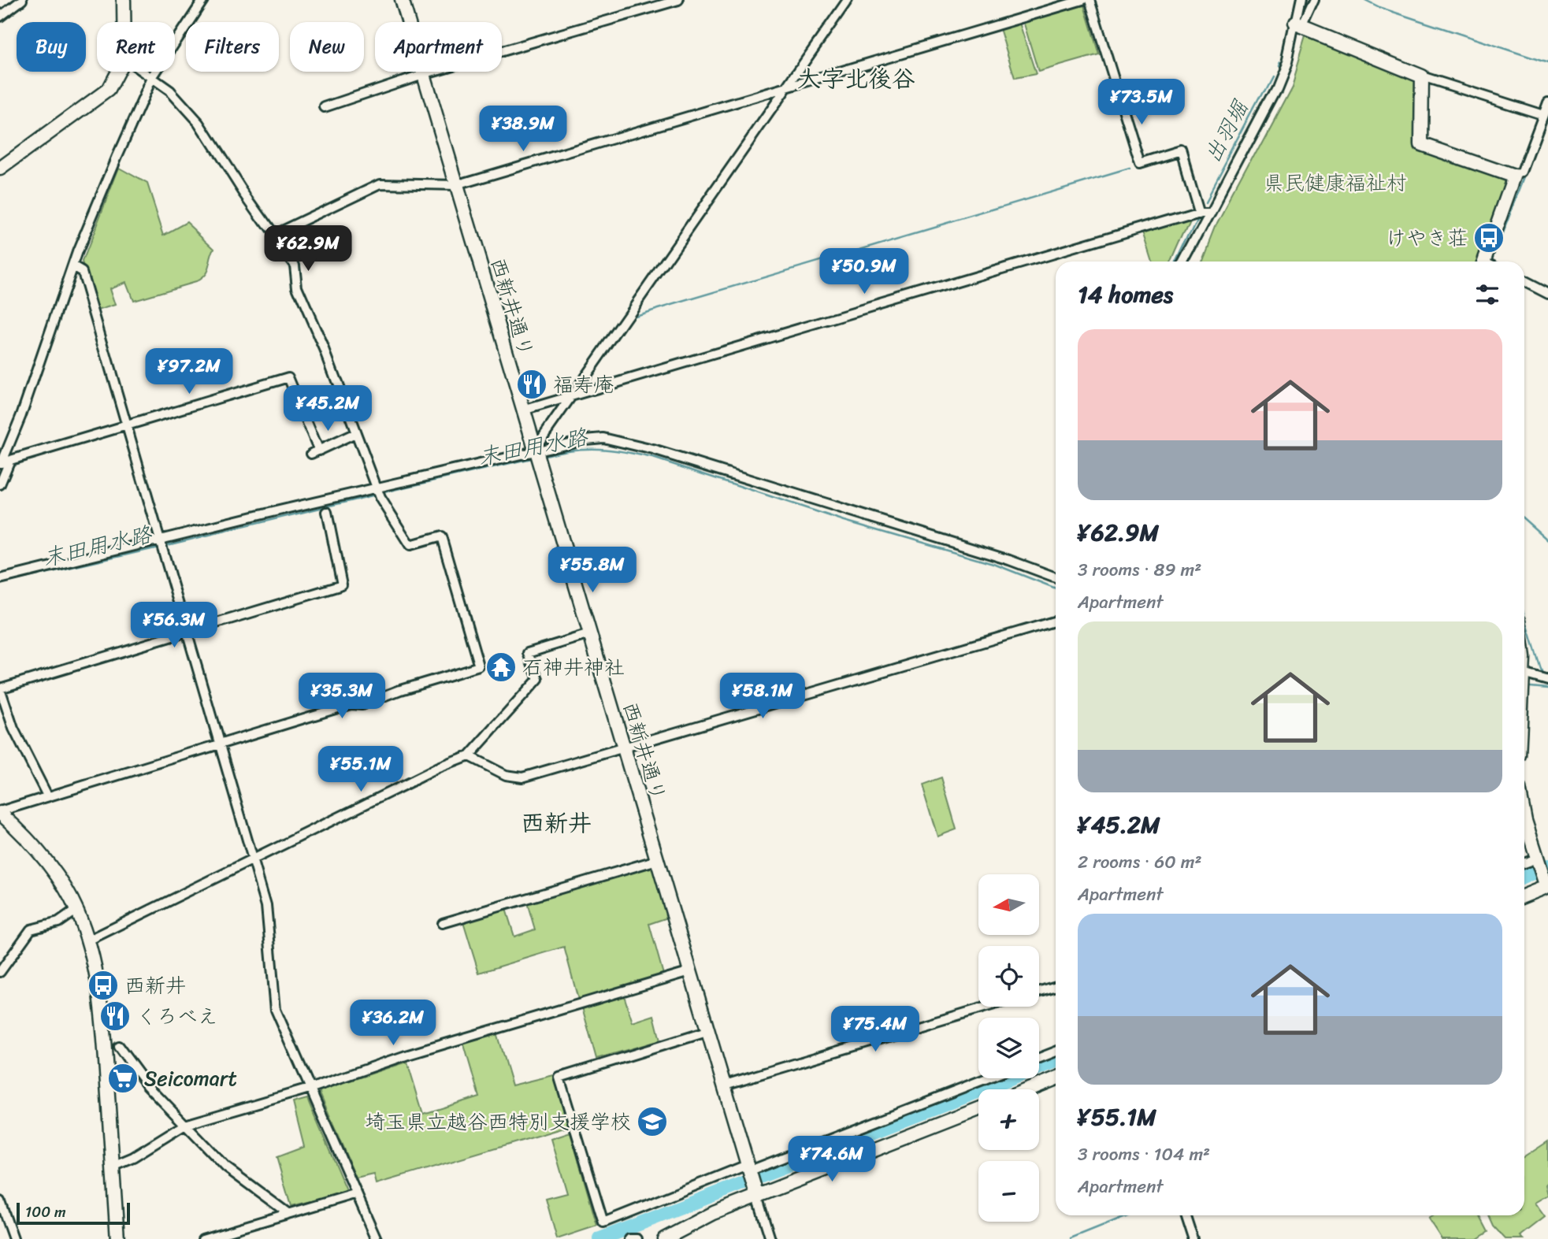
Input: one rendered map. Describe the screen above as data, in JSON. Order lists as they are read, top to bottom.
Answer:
{
  "streets": {
    "street": ["西新井通り"]
  },
  "districts": ["大字北後谷", "西新井"],
  "water": ["出羽堀", "末田用水路"],
  "parks": ["県民健康福祉村"],
  "places": {
    "bus stop": ["けやき荘", "西新井"],
    "restaurant": ["福寿庵", "くろべえ"],
    "temple": ["石神井神社"],
    "supermarket": ["Seicomart"],
    "school or university": ["埼玉県立越谷西特別支援学校"]
  },
  "scale_bar": "100 m",
  "north": "left",
  "page": {
    "chip": [
      "Buy",
      "Rent",
      "Filters",
      "New",
      "Apartment"
    ],
    "price": [
      "¥73.5M",
      "¥38.9M",
      "¥62.9M",
      "¥50.9M",
      "¥97.2M",
      "¥45.2M",
      "¥55.8M",
      "¥56.3M",
      "¥35.3M",
      "¥58.1M",
      "¥55.1M",
      "¥36.2M",
      "¥75.4M",
      "¥74.6M"
    ],
    "heading": "14 homes",
    "list": [
      {
        "name": "¥62.9M",
        "note": "3 rooms · 89 m² · Apartment"
      },
      {
        "name": "¥45.2M",
        "note": "2 rooms · 60 m² · Apartment"
      },
      {
        "name": "¥55.1M",
        "note": "3 rooms · 104 m² · Apartment"
      }
    ],
    "map_buttons": ["+", "−"],
    "scale": "100 m"
  }
}
